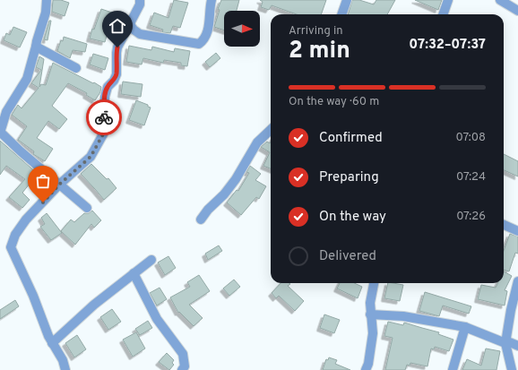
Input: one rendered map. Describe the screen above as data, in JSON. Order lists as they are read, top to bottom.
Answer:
{
  "north": "right",
  "page": {
    "heading": ["2 min", "Arriving in", "07:32–07:37"],
    "bar": "On the way · 60 m",
    "list": [
      ["Confirmed", "07:08"],
      ["Preparing", "07:24"],
      ["On the way", "07:26"],
      "Delivered"
    ]
  }
}
